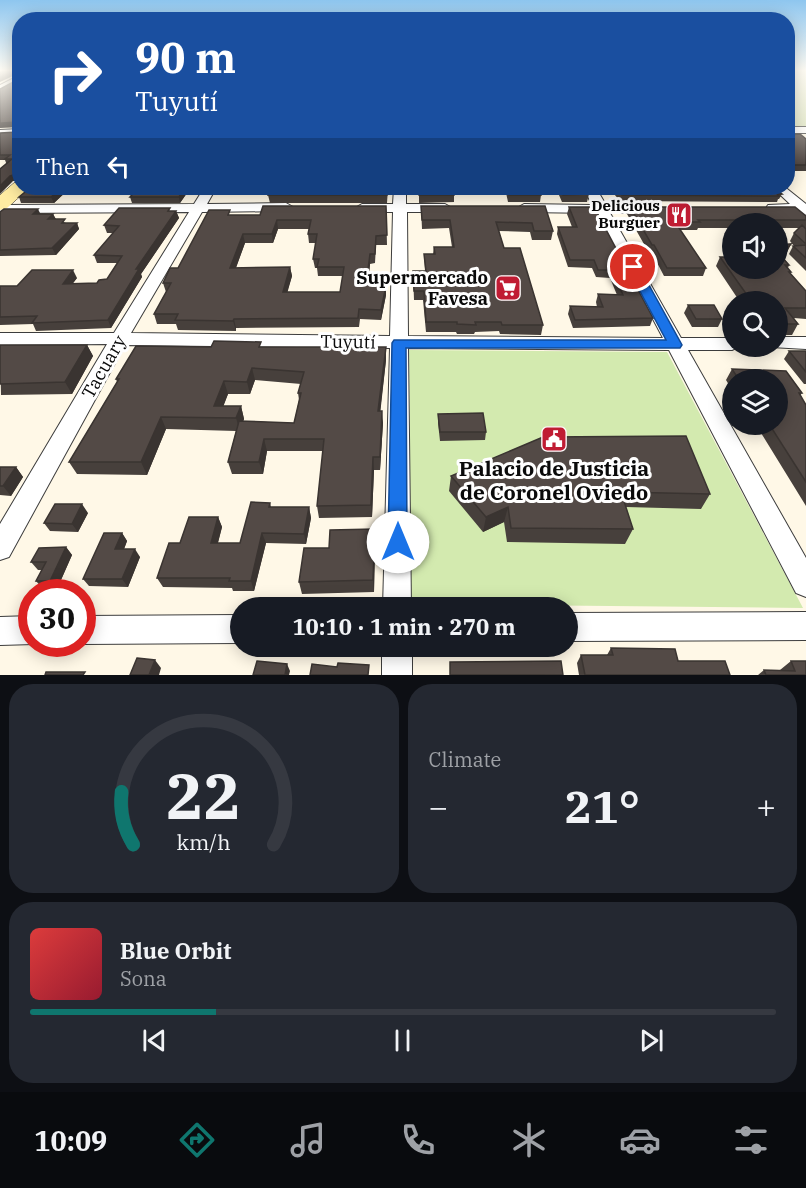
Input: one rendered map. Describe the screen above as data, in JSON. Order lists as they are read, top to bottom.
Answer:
{
  "streets": {
    "street": ["Tuyutí", "Tacuary"]
  },
  "crossings": [
    ["Tuyutí", "Tacuary"]
  ],
  "places": {
    "restaurant": ["Delicious Burguer"],
    "supermarket": ["Supermercado Favesa"],
    "public building": ["Palacio de Justicia de Coronel Oviedo"]
  },
  "page": {
    "turn": ["90 m", "Tuyutí"],
    "then": "Then",
    "limit": "30",
    "trip": "10:10 · 1 min · 270 m",
    "tile": "Climate",
    "heat": ["−", "21°", "+"],
    "song": ["Blue Orbit", "Sona"],
    "tabs": "10:09",
    "gauge": ["22", "km/h"]
  }
}
